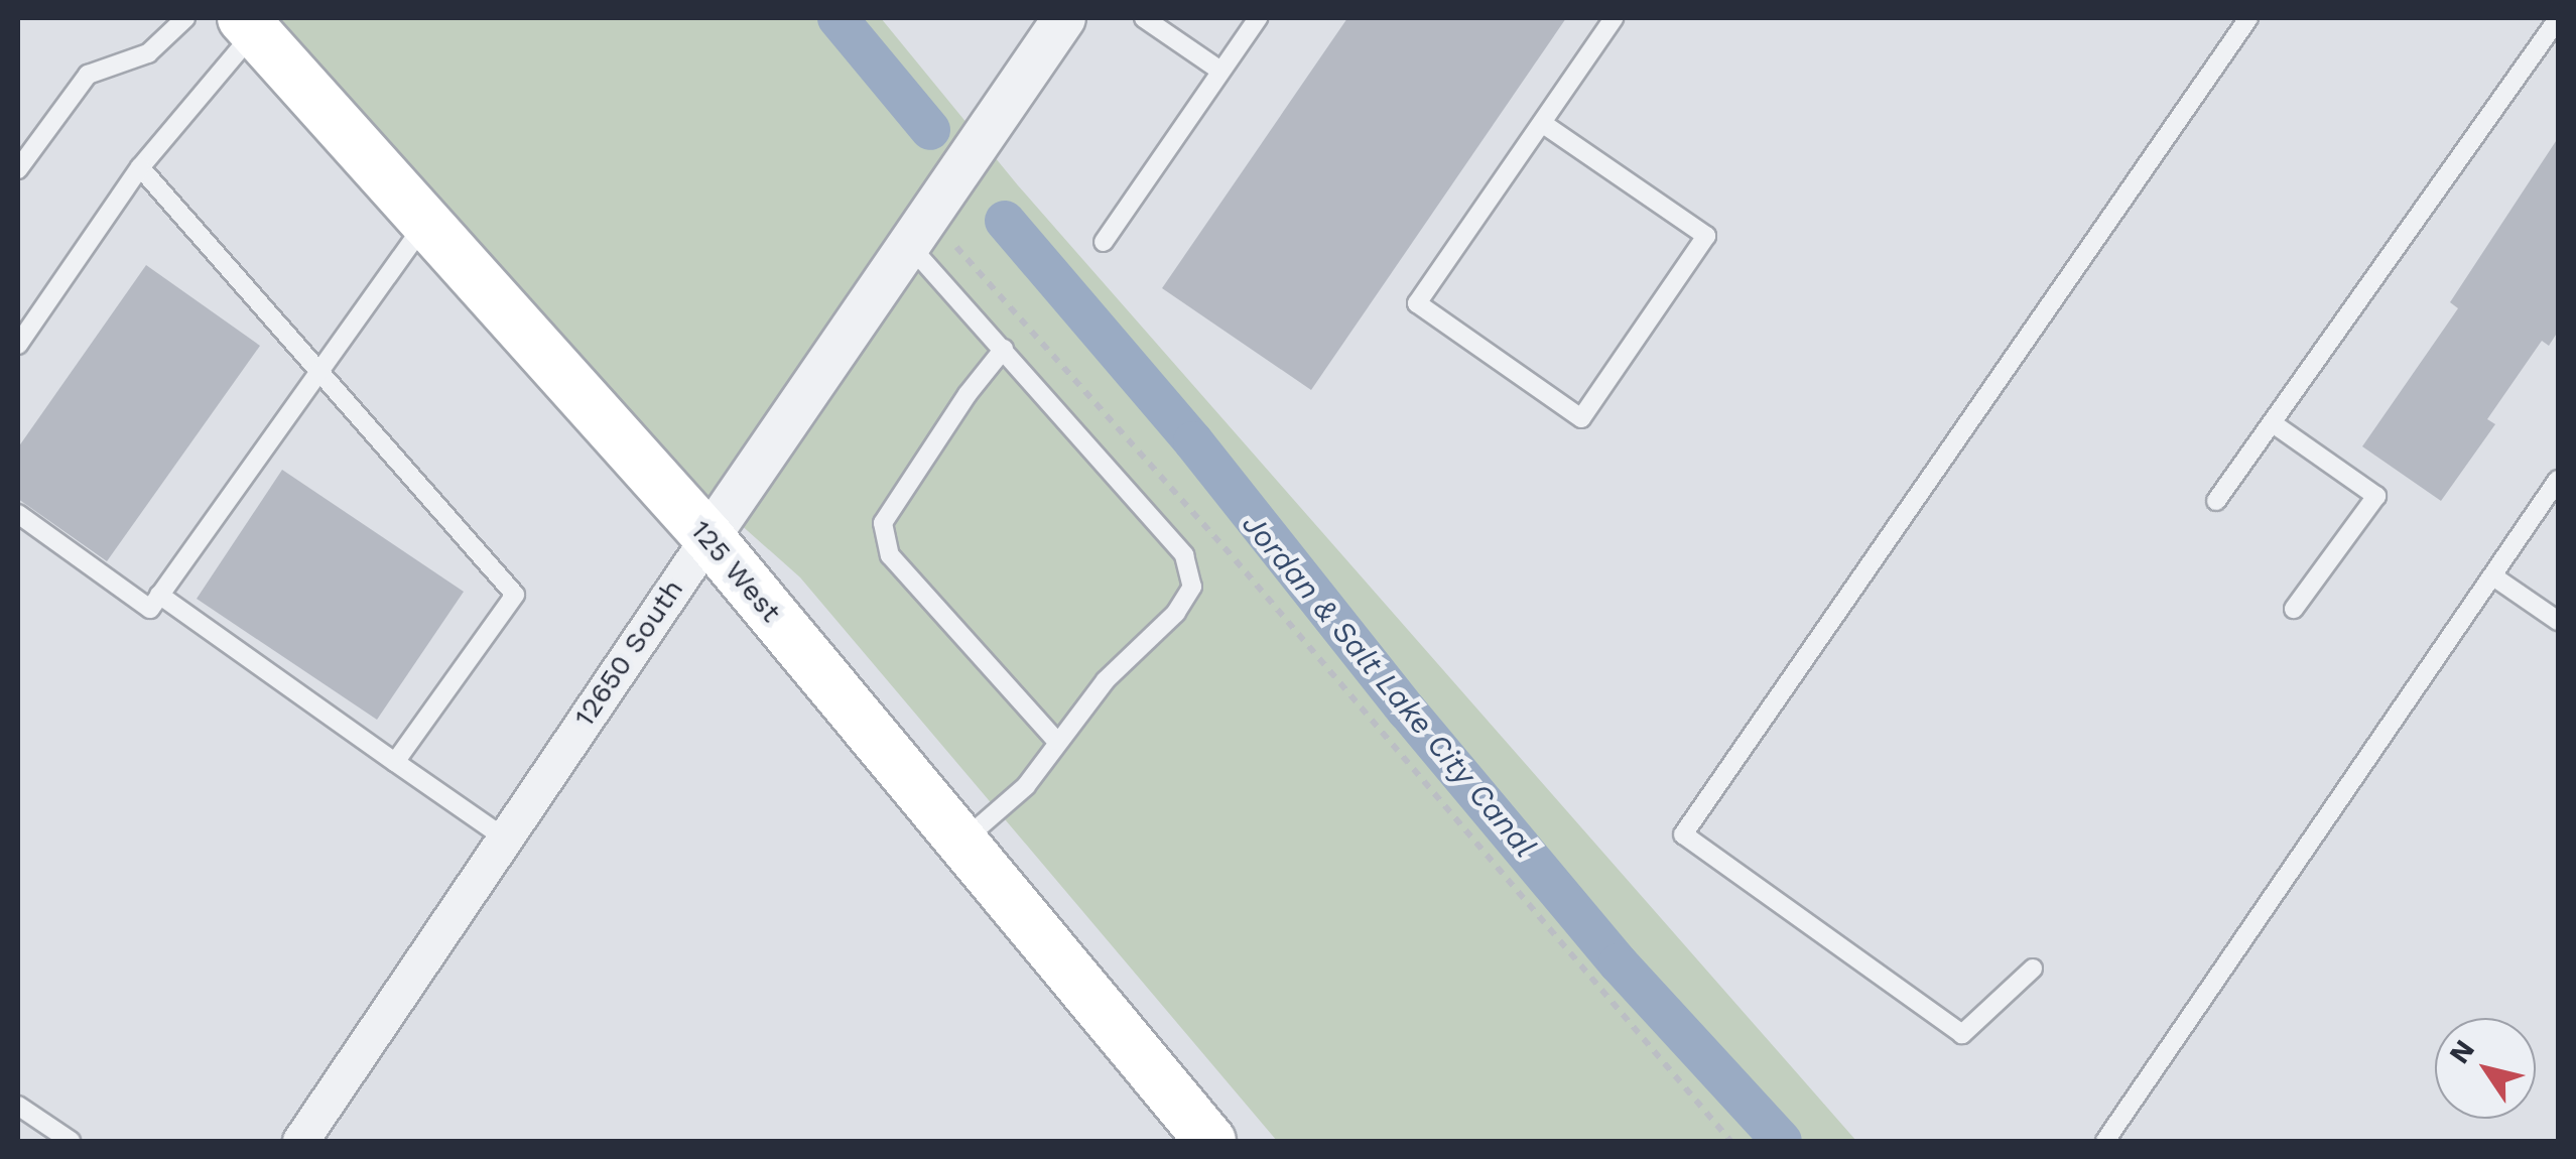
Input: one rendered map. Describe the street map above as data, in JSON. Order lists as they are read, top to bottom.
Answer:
{
  "streets": {
    "main road": ["125 West"],
    "street": ["12650 South"]
  },
  "crossings": [
    ["125 West", "12650 South"]
  ],
  "water": ["Jordan & Salt Lake City Canal"],
  "north": "top left"
}
